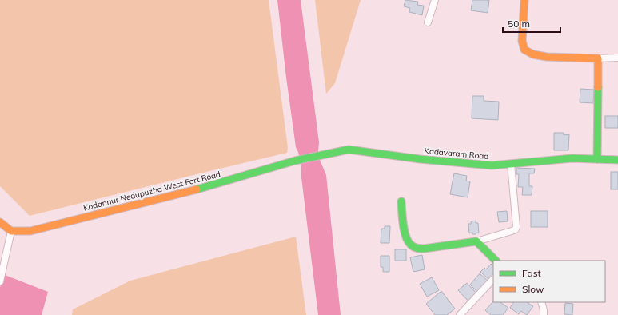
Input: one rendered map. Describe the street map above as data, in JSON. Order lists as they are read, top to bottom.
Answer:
{
  "streets": {
    "main road": ["Kadavaram Road", "Kodannur Nedupuzha West Fort Road"]
  },
  "crossings": [
    ["Kadavaram Road", "Kodannur Nedupuzha West Fort Road"]
  ],
  "legend": ["Fast", "Slow"],
  "scale_bar": "50 m"
}
